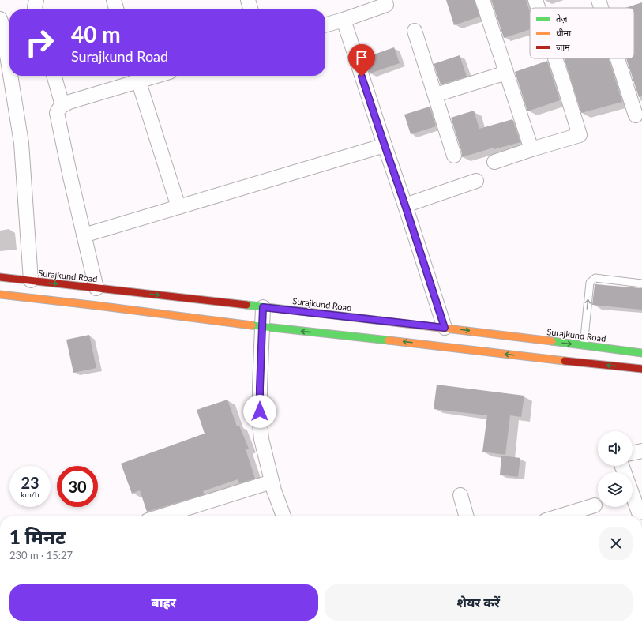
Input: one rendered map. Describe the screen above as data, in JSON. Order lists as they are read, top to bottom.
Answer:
{
  "streets": {
    "main road": ["Surajkund Road"]
  },
  "legend": ["तेज़", "धीमा", "जाम"],
  "page": {
    "turn": ["40 m", "Surajkund Road"],
    "speed": "23 km/h",
    "limit": "30",
    "heading": ["1 मिनट", "230 m · 15:27"],
    "buttons": ["बाहर", "शेयर करें"]
  }
}
